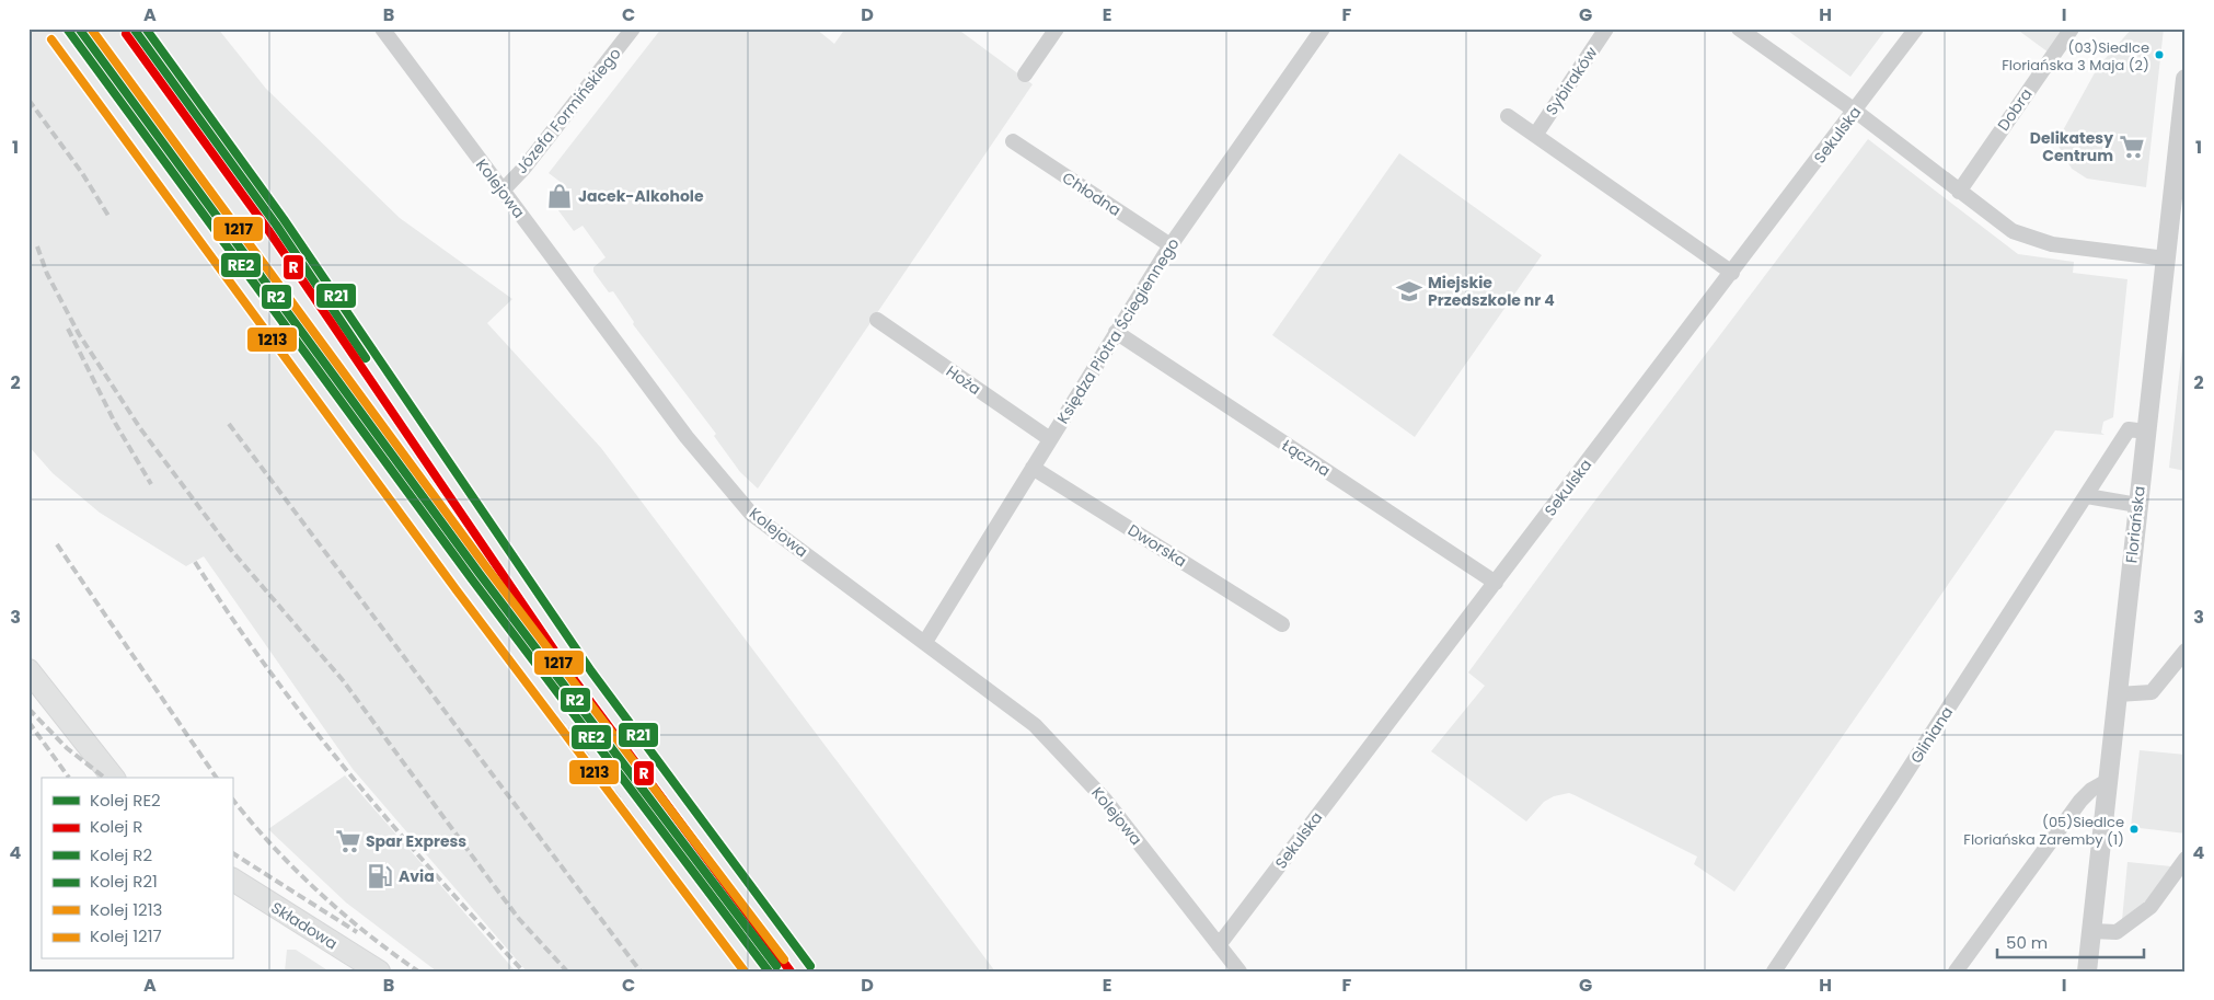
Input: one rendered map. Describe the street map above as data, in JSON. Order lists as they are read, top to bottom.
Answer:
{
  "streets": {
    "main road": ["Składowa"],
    "street": [
      "Sybiraków",
      "Dobra",
      "Józefa Formińskiego",
      "Sekulska",
      "Kolejowa",
      "Chłodna",
      "Księdza Piotra Ściegiennego",
      "Hoża",
      "Łączna",
      "Floriańska",
      "Dworska",
      "Gliniana"
    ]
  },
  "crossings": [
    ["Józefa Formińskiego", "Kolejowa"],
    ["Sekulska", "Kolejowa"],
    ["Sekulska", "Łączna"],
    ["Kolejowa", "Księdza Piotra Ściegiennego"],
    ["Chłodna", "Księdza Piotra Ściegiennego"],
    ["Księdza Piotra Ściegiennego", "Hoża"],
    ["Księdza Piotra Ściegiennego", "Łączna"],
    ["Księdza Piotra Ściegiennego", "Dworska"],
    ["Floriańska", "Gliniana"]
  ],
  "places": {
    "other": ["(03)Siedlce Floriańska 3 Maja (2)", "(05)Siedlce Floriańska Zaremby (1)"],
    "supermarket": ["Delikatesy Centrum", "Spar Express"],
    "shop": ["Jacek-Alkohole"],
    "school or university": ["Miejskie Przedszkole nr 4"],
    "fuel station": ["Avia"]
  },
  "lines": [
    "rail line RE2",
    "rail line R2",
    "rail line R21",
    "rail line 1217",
    "rail line R",
    "rail line 1213"
  ],
  "legend": [
    "Kolej RE2",
    "Kolej R",
    "Kolej R2",
    "Kolej R21",
    "Kolej 1213",
    "Kolej 1217"
  ],
  "scale_bar": "50 m",
  "grid": {
    "columns": [
      "A",
      "B",
      "C",
      "D",
      "E",
      "F",
      "G",
      "H",
      "I"
    ],
    "rows": [
      "1",
      "2",
      "3",
      "4"
    ]
  }
}
